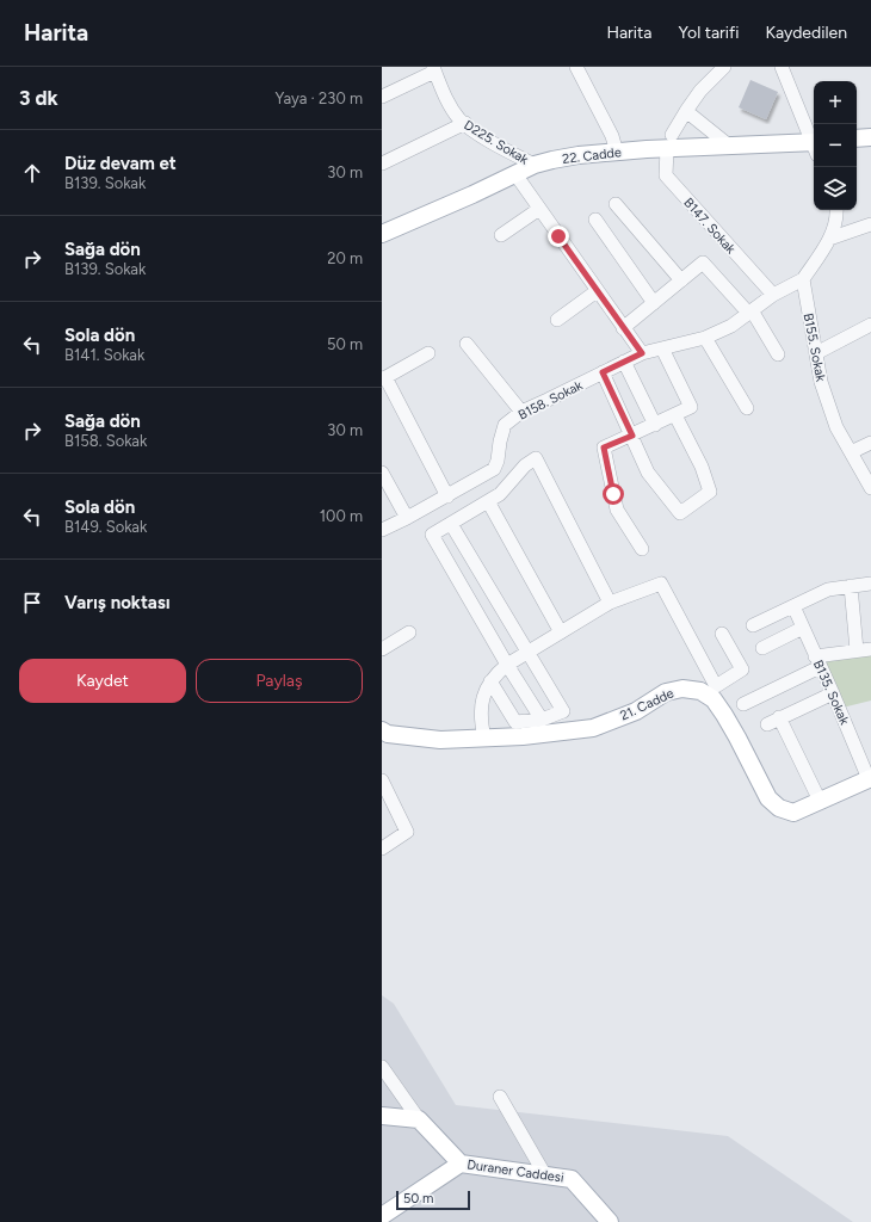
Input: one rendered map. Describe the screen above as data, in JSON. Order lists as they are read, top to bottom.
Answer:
{
  "streets": {
    "main road": ["22. Cadde", "21. Cadde", "Duraner Caddesi"],
    "street": [
      "D225. Sokak",
      "B147. Sokak",
      "B155. Sokak",
      "B158. Sokak",
      "B135. Sokak"
    ]
  },
  "crossings": [
    ["D225. Sokak", "22. Cadde"],
    ["22. Cadde", "B147. Sokak"],
    ["B147. Sokak", "B158. Sokak"],
    ["B155. Sokak", "B158. Sokak"],
    ["B135. Sokak", "21. Cadde"]
  ],
  "scale_bar": "50 m",
  "page": {
    "header": "Harita",
    "nav": ["Harita", "Yol tarifi", "Kaydedilen"],
    "heading": ["3 dk", "Yaya · 230 m"],
    "map_buttons": ["+", "−"],
    "list": [
      ["Düz devam et", "B139. Sokak", "30 m"],
      ["Sağa dön", "B139. Sokak", "20 m"],
      ["Sola dön", "B141. Sokak", "50 m"],
      ["Sağa dön", "B158. Sokak", "30 m"],
      ["Sola dön", "B149. Sokak", "100 m"],
      "Varış noktası"
    ],
    "buttons": ["Kaydet", "Paylaş"],
    "scale": "50 m"
  }
}
